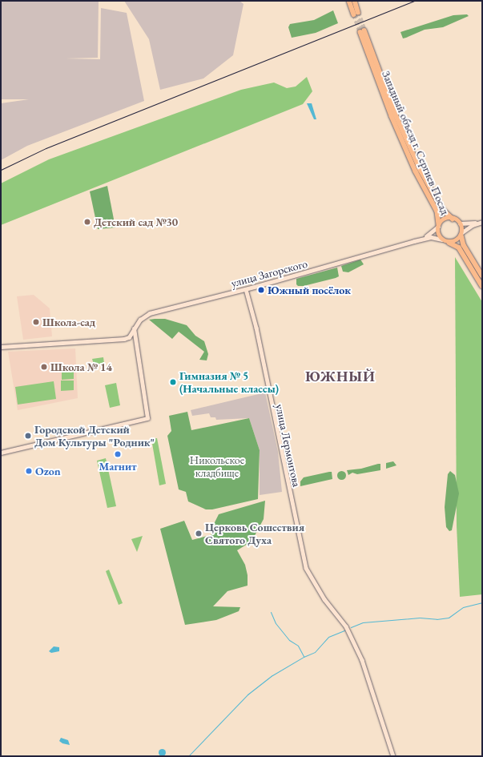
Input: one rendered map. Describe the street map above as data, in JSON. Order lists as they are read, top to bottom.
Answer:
{
  "streets": {
    "main road": ["Западный объезд г. Сергиев Посад", "улица Загорского", "улица Лермонтова"]
  },
  "crossings": [
    ["улица Загорского", "улица Лермонтова"]
  ],
  "districts": ["ЮЖНЫЙ"],
  "parks": ["Никольское кладбище"],
  "places": [
    "Детский сад №30",
    "Южный посёлок",
    "Школа-сад",
    "Школа № 14",
    "Гимназия № 5 (Начальные классы)",
    "Городской Детский Дом Культуры \"Родник\"",
    "Магнит",
    "Ozon",
    "Церковь Сошествия Святого Духа"
  ]
}
